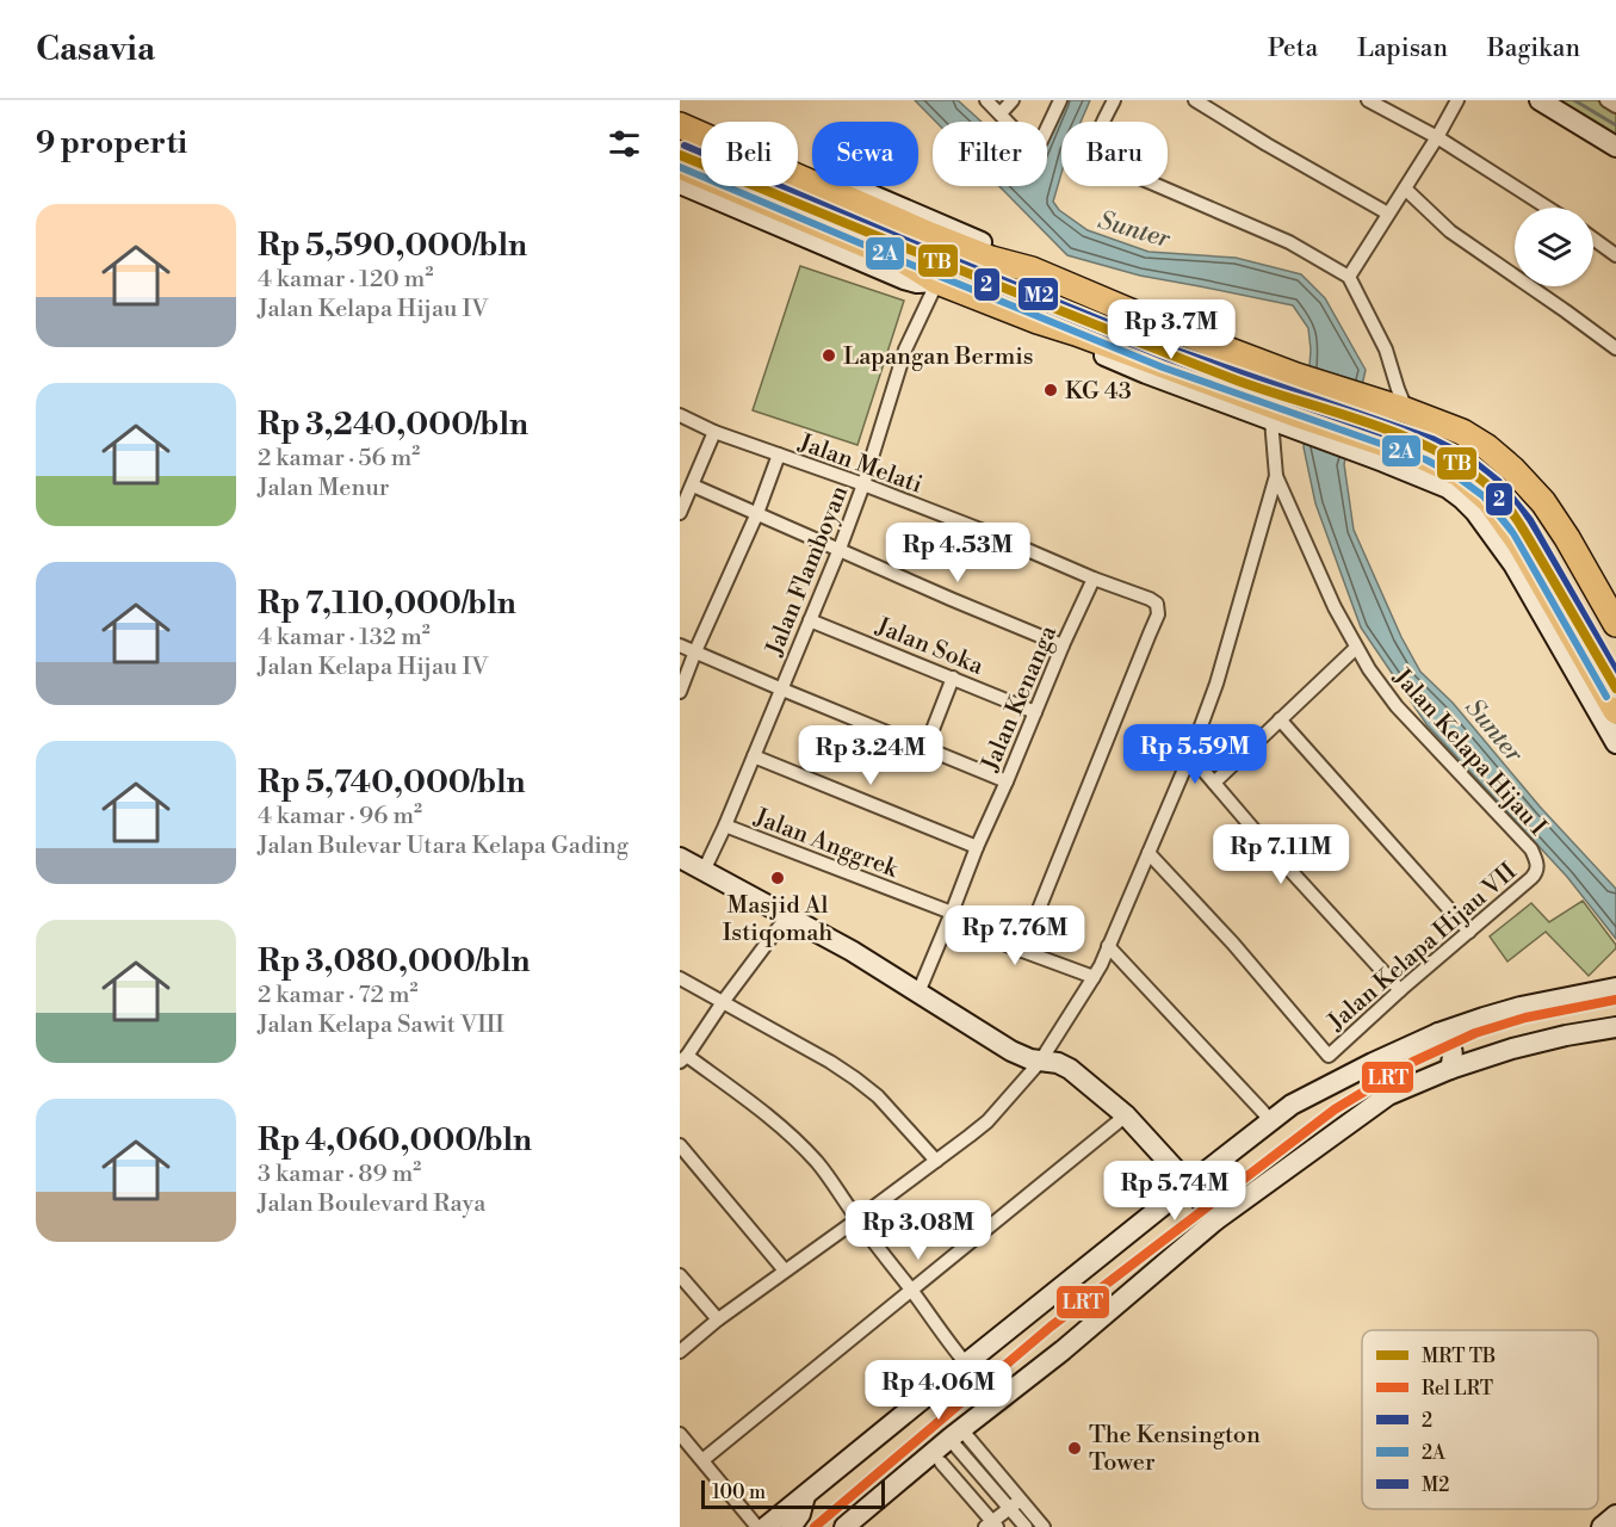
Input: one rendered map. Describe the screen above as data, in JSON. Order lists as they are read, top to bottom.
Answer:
{
  "streets": {
    "street": [
      "Jalan Melati",
      "Jalan Flamboyan",
      "Jalan Soka",
      "Jalan Kenanga",
      "Jalan Kelapa Hijau I",
      "Jalan Anggrek",
      "Jalan Kelapa Hijau VII"
    ]
  },
  "crossings": [
    ["Jalan Melati", "Jalan Flamboyan"],
    ["Jalan Melati", "Jalan Kenanga"],
    ["Jalan Melati", "Jalan Anggrek"],
    ["Jalan Flamboyan", "Jalan Soka"],
    ["Jalan Flamboyan", "Jalan Anggrek"],
    ["Jalan Soka", "Jalan Kenanga"],
    ["Jalan Kenanga", "Jalan Anggrek"],
    ["Jalan Kelapa Hijau I", "Jalan Kelapa Hijau VII"]
  ],
  "water": ["Sunter"],
  "places": [
    "Lapangan Bermis",
    "KG 43",
    "Masjid Al Istiqomah",
    "The Kensington Tower"
  ],
  "lines": [
    "transit line M2",
    "metro line TB",
    "transit line 2",
    "transit line 2A",
    "rail line LRT"
  ],
  "legend": [
    "MRT TB",
    "Rel LRT",
    "2",
    "2A",
    "M2"
  ],
  "scale_bar": "100 m",
  "page": {
    "header": "Casavia",
    "nav": ["Peta", "Lapisan", "Bagikan"],
    "heading": "9 properti",
    "chip": [
      "Beli",
      "Sewa",
      "Filter",
      "Baru"
    ],
    "list": [
      {
        "name": "Rp 5,590,000/bln",
        "note": "4 kamar · 120 m² · Jalan Kelapa Hijau IV"
      },
      {
        "name": "Rp 3,240,000/bln",
        "note": "2 kamar · 56 m² · Jalan Menur"
      },
      {
        "name": "Rp 7,110,000/bln",
        "note": "4 kamar · 132 m² · Jalan Kelapa Hijau IV"
      },
      {
        "name": "Rp 5,740,000/bln",
        "note": "4 kamar · 96 m² · Jalan Bulevar Utara Kelapa Gading"
      },
      {
        "name": "Rp 3,080,000/bln",
        "note": "2 kamar · 72 m² · Jalan Kelapa Sawit VIII"
      },
      {
        "name": "Rp 4,060,000/bln",
        "note": "3 kamar · 89 m² · Jalan Boulevard Raya"
      }
    ],
    "price": [
      "Rp 3.7M",
      "Rp 4.53M",
      "Rp 5.59M",
      "Rp 3.24M",
      "Rp 7.11M",
      "Rp 7.76M",
      "Rp 5.74M",
      "Rp 3.08M",
      "Rp 4.06M"
    ],
    "scale": "100 m"
  }
}
